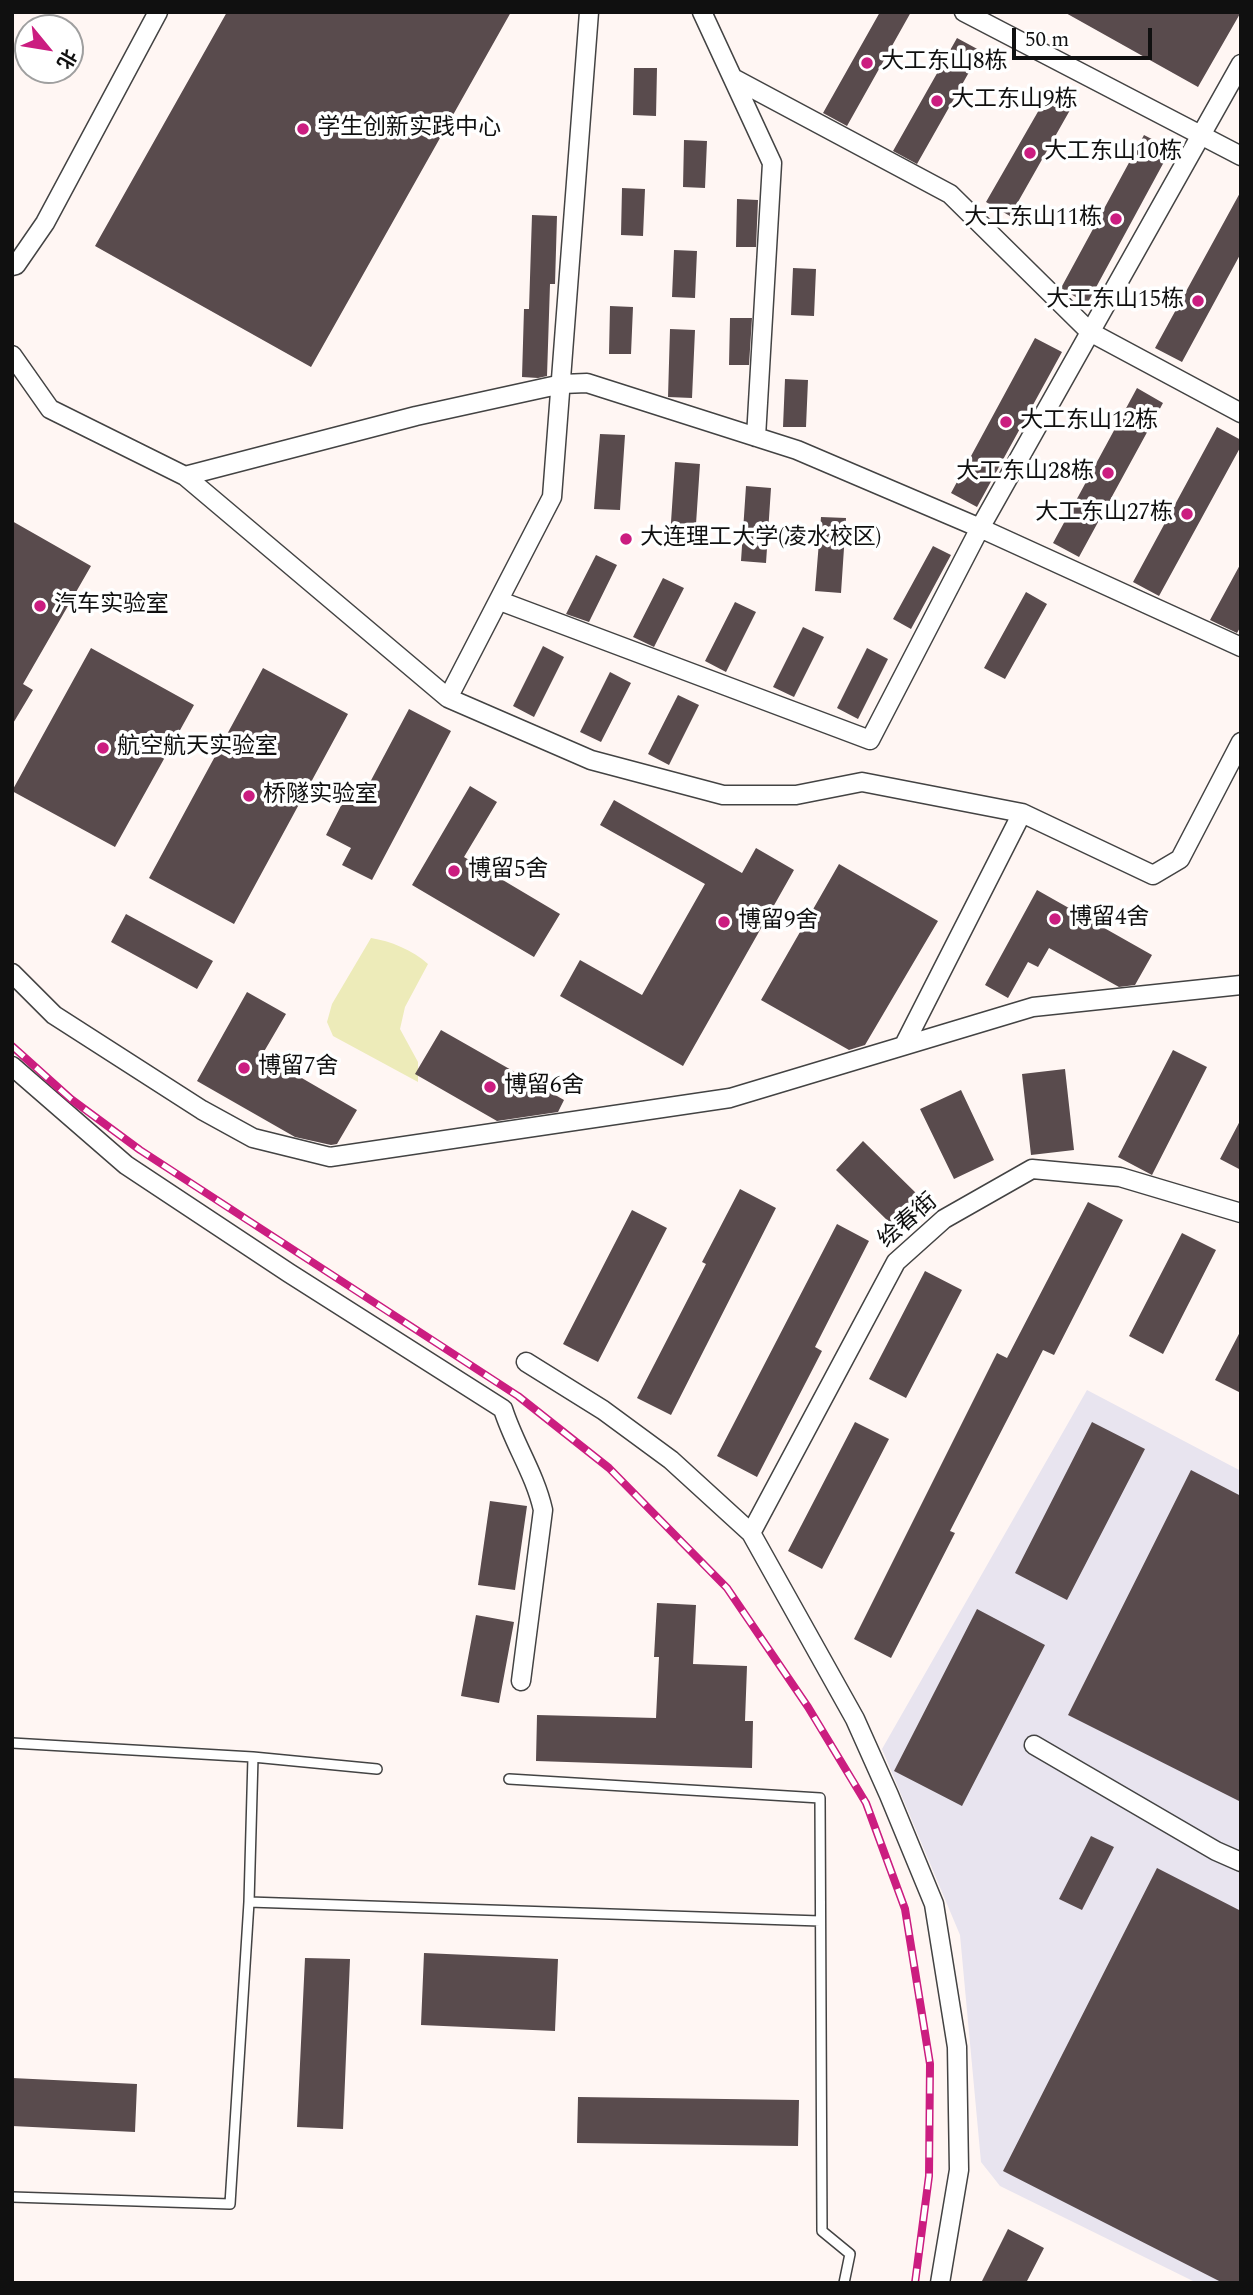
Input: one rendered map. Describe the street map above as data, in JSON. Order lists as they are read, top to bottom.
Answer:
{
  "streets": {
    "street": ["绘春街"]
  },
  "places": [
    "大工东山8栋",
    "大工东山9栋",
    "学生创新实践中心",
    "大工东山10栋",
    "大工东山11栋",
    "大工东山15栋",
    "大工东山12栋",
    "大工东山28栋",
    "大工东山27栋",
    "大连理工大学(凌水校区)",
    "汽车实验室",
    "航空航天实验室",
    "桥隧实验室",
    "博留5舍",
    "博留4舍",
    "博留9舍",
    "博留7舍",
    "博留6舍"
  ],
  "scale_bar": "50 m",
  "north": "bottom right"
}
